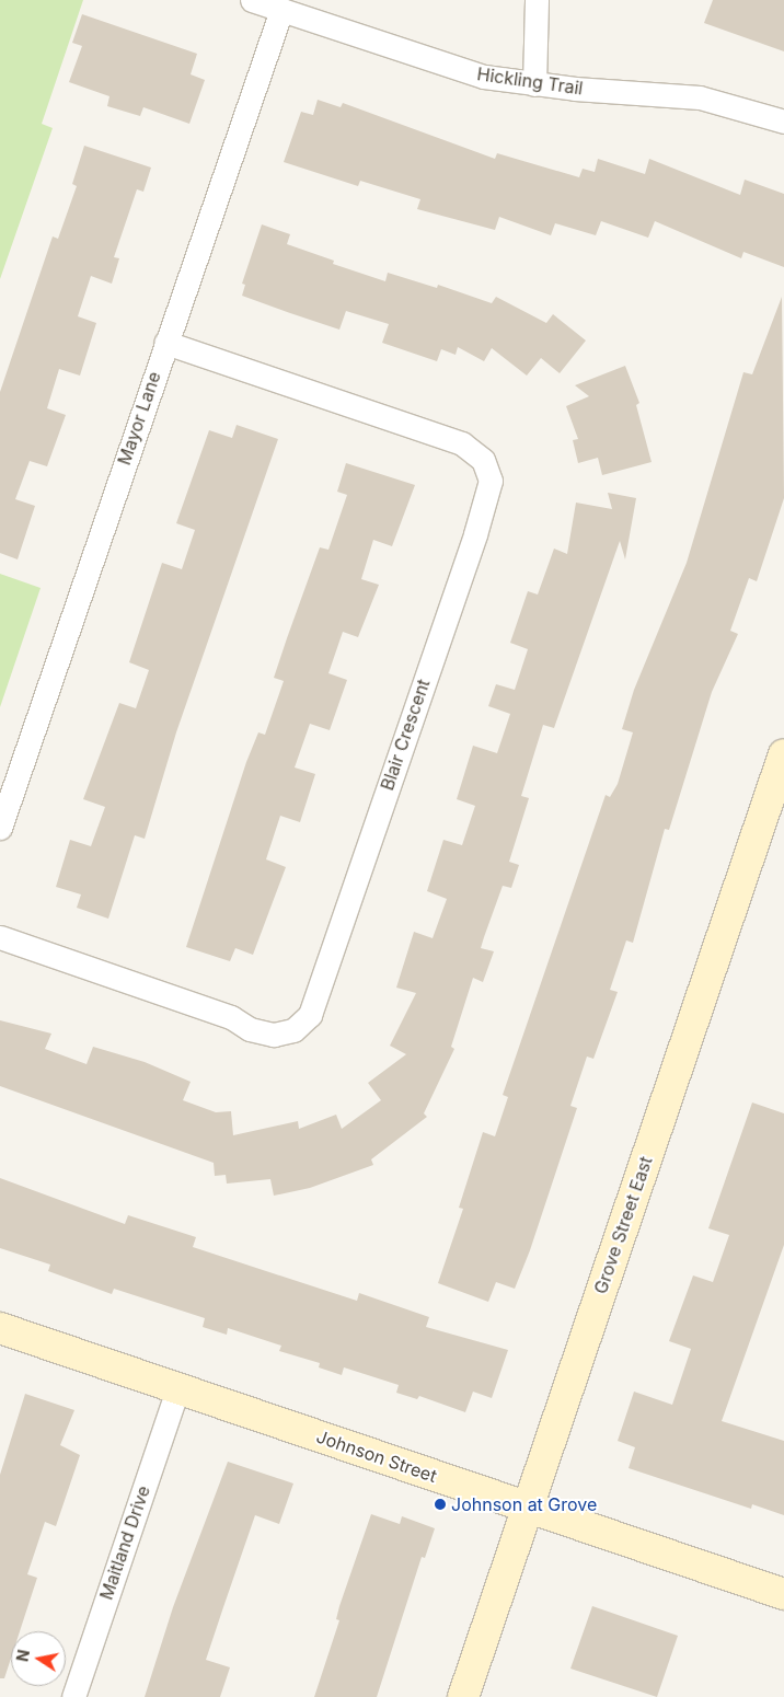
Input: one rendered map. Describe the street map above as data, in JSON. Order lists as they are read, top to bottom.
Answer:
{
  "streets": {
    "street": [
      "Hickling Trail",
      "Mayor Lane",
      "Blair Crescent",
      "Grove Street East",
      "Johnson Street",
      "Maitland Drive"
    ]
  },
  "crossings": [
    ["Hickling Trail", "Mayor Lane"],
    ["Mayor Lane", "Blair Crescent"],
    ["Grove Street East", "Johnson Street"],
    ["Johnson Street", "Maitland Drive"]
  ],
  "places": ["Johnson at Grove"],
  "north": "left"
}
